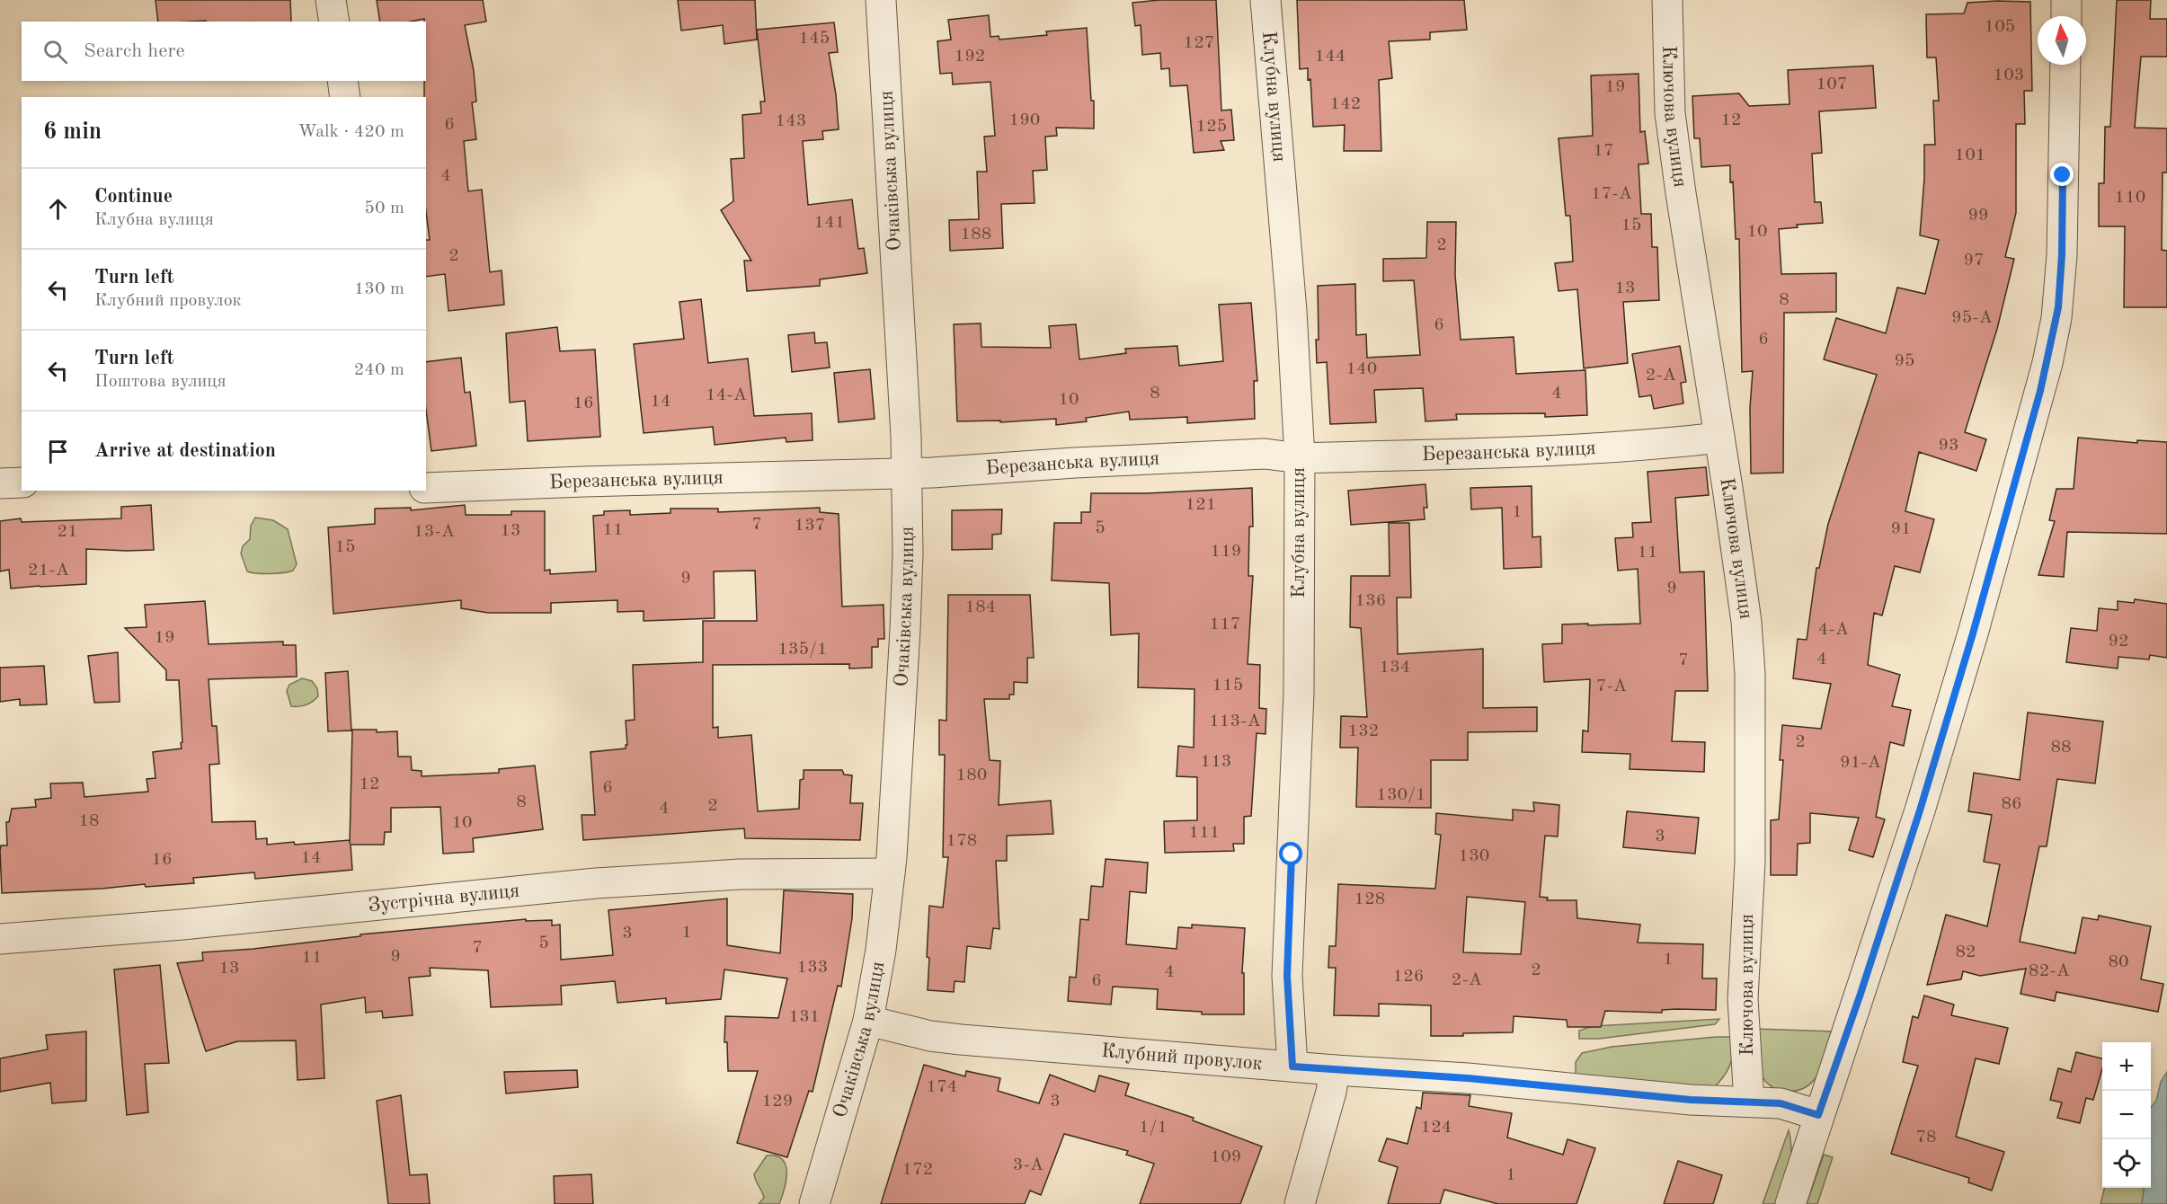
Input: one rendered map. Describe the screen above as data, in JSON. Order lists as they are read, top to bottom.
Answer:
{
  "streets": {
    "street": [
      "Клубна вулиця",
      "Ключова вулиця",
      "Очаківська вулиця",
      "Березанська вулиця",
      "Зустрічна вулиця",
      "Клубний провулок"
    ]
  },
  "crossings": [
    ["Клубна вулиця", "Березанська вулиця"],
    ["Клубна вулиця", "Клубний провулок"],
    ["Ключова вулиця", "Березанська вулиця"],
    ["Ключова вулиця", "Клубний провулок"],
    ["Очаківська вулиця", "Березанська вулиця"],
    ["Очаківська вулиця", "Зустрічна вулиця"],
    ["Очаківська вулиця", "Клубний провулок"]
  ],
  "house_numbers": [
    "105",
    "145",
    "127",
    "192",
    "144",
    "103",
    "107",
    "19",
    "142",
    "190",
    "12",
    "143",
    "6",
    "125",
    "17",
    "101",
    "4",
    "17-А",
    "110",
    "99",
    "141",
    "15",
    "10",
    "188",
    "2",
    "2",
    "97",
    "13",
    "8",
    "95-А",
    "6",
    "6",
    "95",
    "140",
    "2-А",
    "8",
    "4",
    "14-А",
    "10",
    "14",
    "16",
    "93",
    "121",
    "1",
    "7",
    "137",
    "5",
    "91",
    "11",
    "13",
    "21",
    "13-А",
    "15",
    "119",
    "11",
    "21-А",
    "9",
    "9",
    "136",
    "184",
    "117",
    "4-А",
    "19",
    "92",
    "135/1",
    "4",
    "7",
    "134",
    "115",
    "7-А",
    "113-А",
    "132",
    "2",
    "88",
    "113",
    "91-А",
    "180",
    "12",
    "6",
    "130/1",
    "8",
    "86",
    "2",
    "4",
    "18",
    "10",
    "111",
    "3",
    "178",
    "130",
    "14",
    "16",
    "128",
    "1",
    "3",
    "5",
    "7",
    "82",
    "9",
    "11",
    "1",
    "80",
    "133",
    "13",
    "2",
    "82-А",
    "4",
    "126",
    "2-А",
    "6",
    "131",
    "174",
    "129",
    "3",
    "1/1",
    "124",
    "78",
    "109",
    "3-А",
    "172",
    "1"
  ],
  "north": "top",
  "page": {
    "search": "Search here",
    "heading": ["6 min", "Walk · 420 m"],
    "list": [
      ["Continue", "Клубна вулиця", "50 m"],
      ["Turn left", "Клубний провулок", "130 m"],
      ["Turn left", "Поштова вулиця", "240 m"],
      "Arrive at destination"
    ],
    "map_buttons": ["+", "−"]
  }
}
